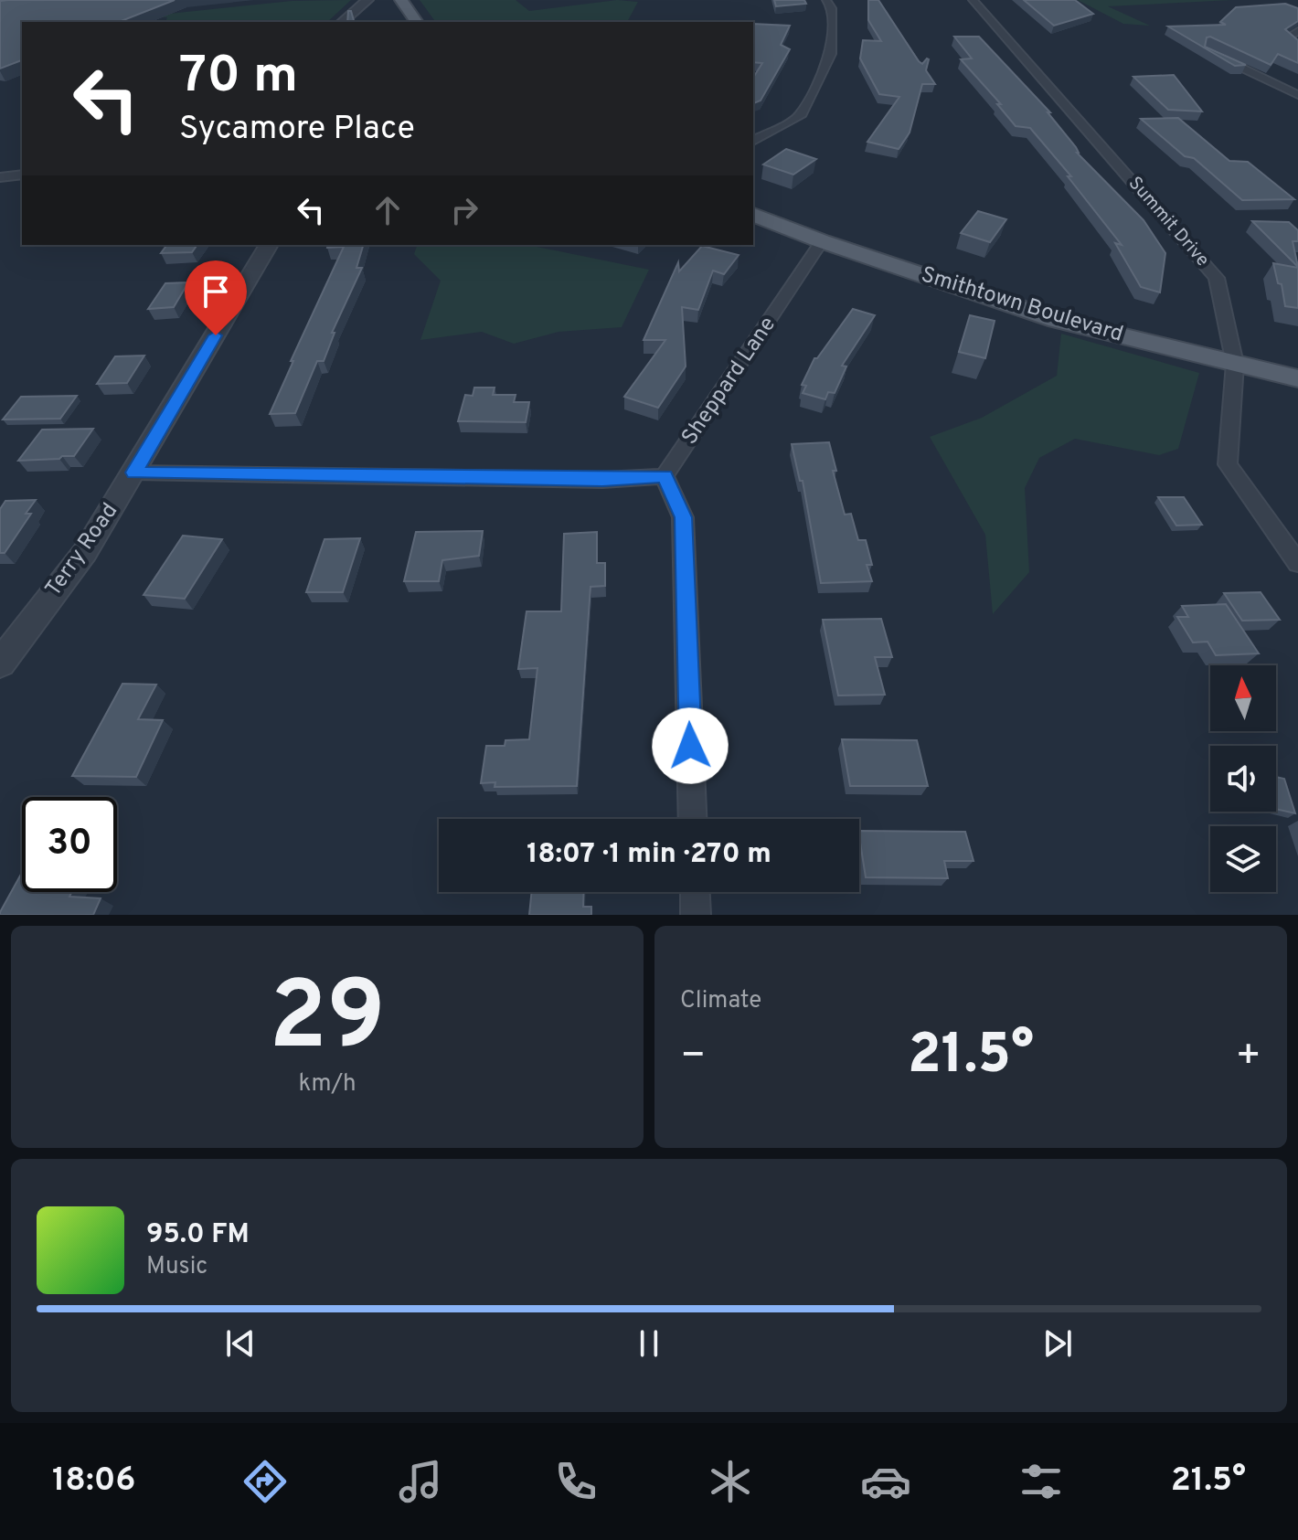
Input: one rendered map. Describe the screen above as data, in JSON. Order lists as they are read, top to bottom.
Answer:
{
  "streets": {
    "main road": ["Smithtown Boulevard"],
    "street": ["Summit Drive", "Sheppard Lane", "Terry Road"]
  },
  "crossings": [
    ["Summit Drive", "Smithtown Boulevard"],
    ["Smithtown Boulevard", "Sheppard Lane"]
  ],
  "north": "top",
  "page": {
    "turn": ["70 m", "Sycamore Place"],
    "limit": "30",
    "trip": "18:07 · 1 min · 270 m",
    "tile": [
      ["29", "km/h"],
      "Climate"
    ],
    "heat": ["−", "21.5°", "+"],
    "song": ["95.0 FM", "Music"],
    "tabs": ["18:06", "21.5°"]
  }
}
